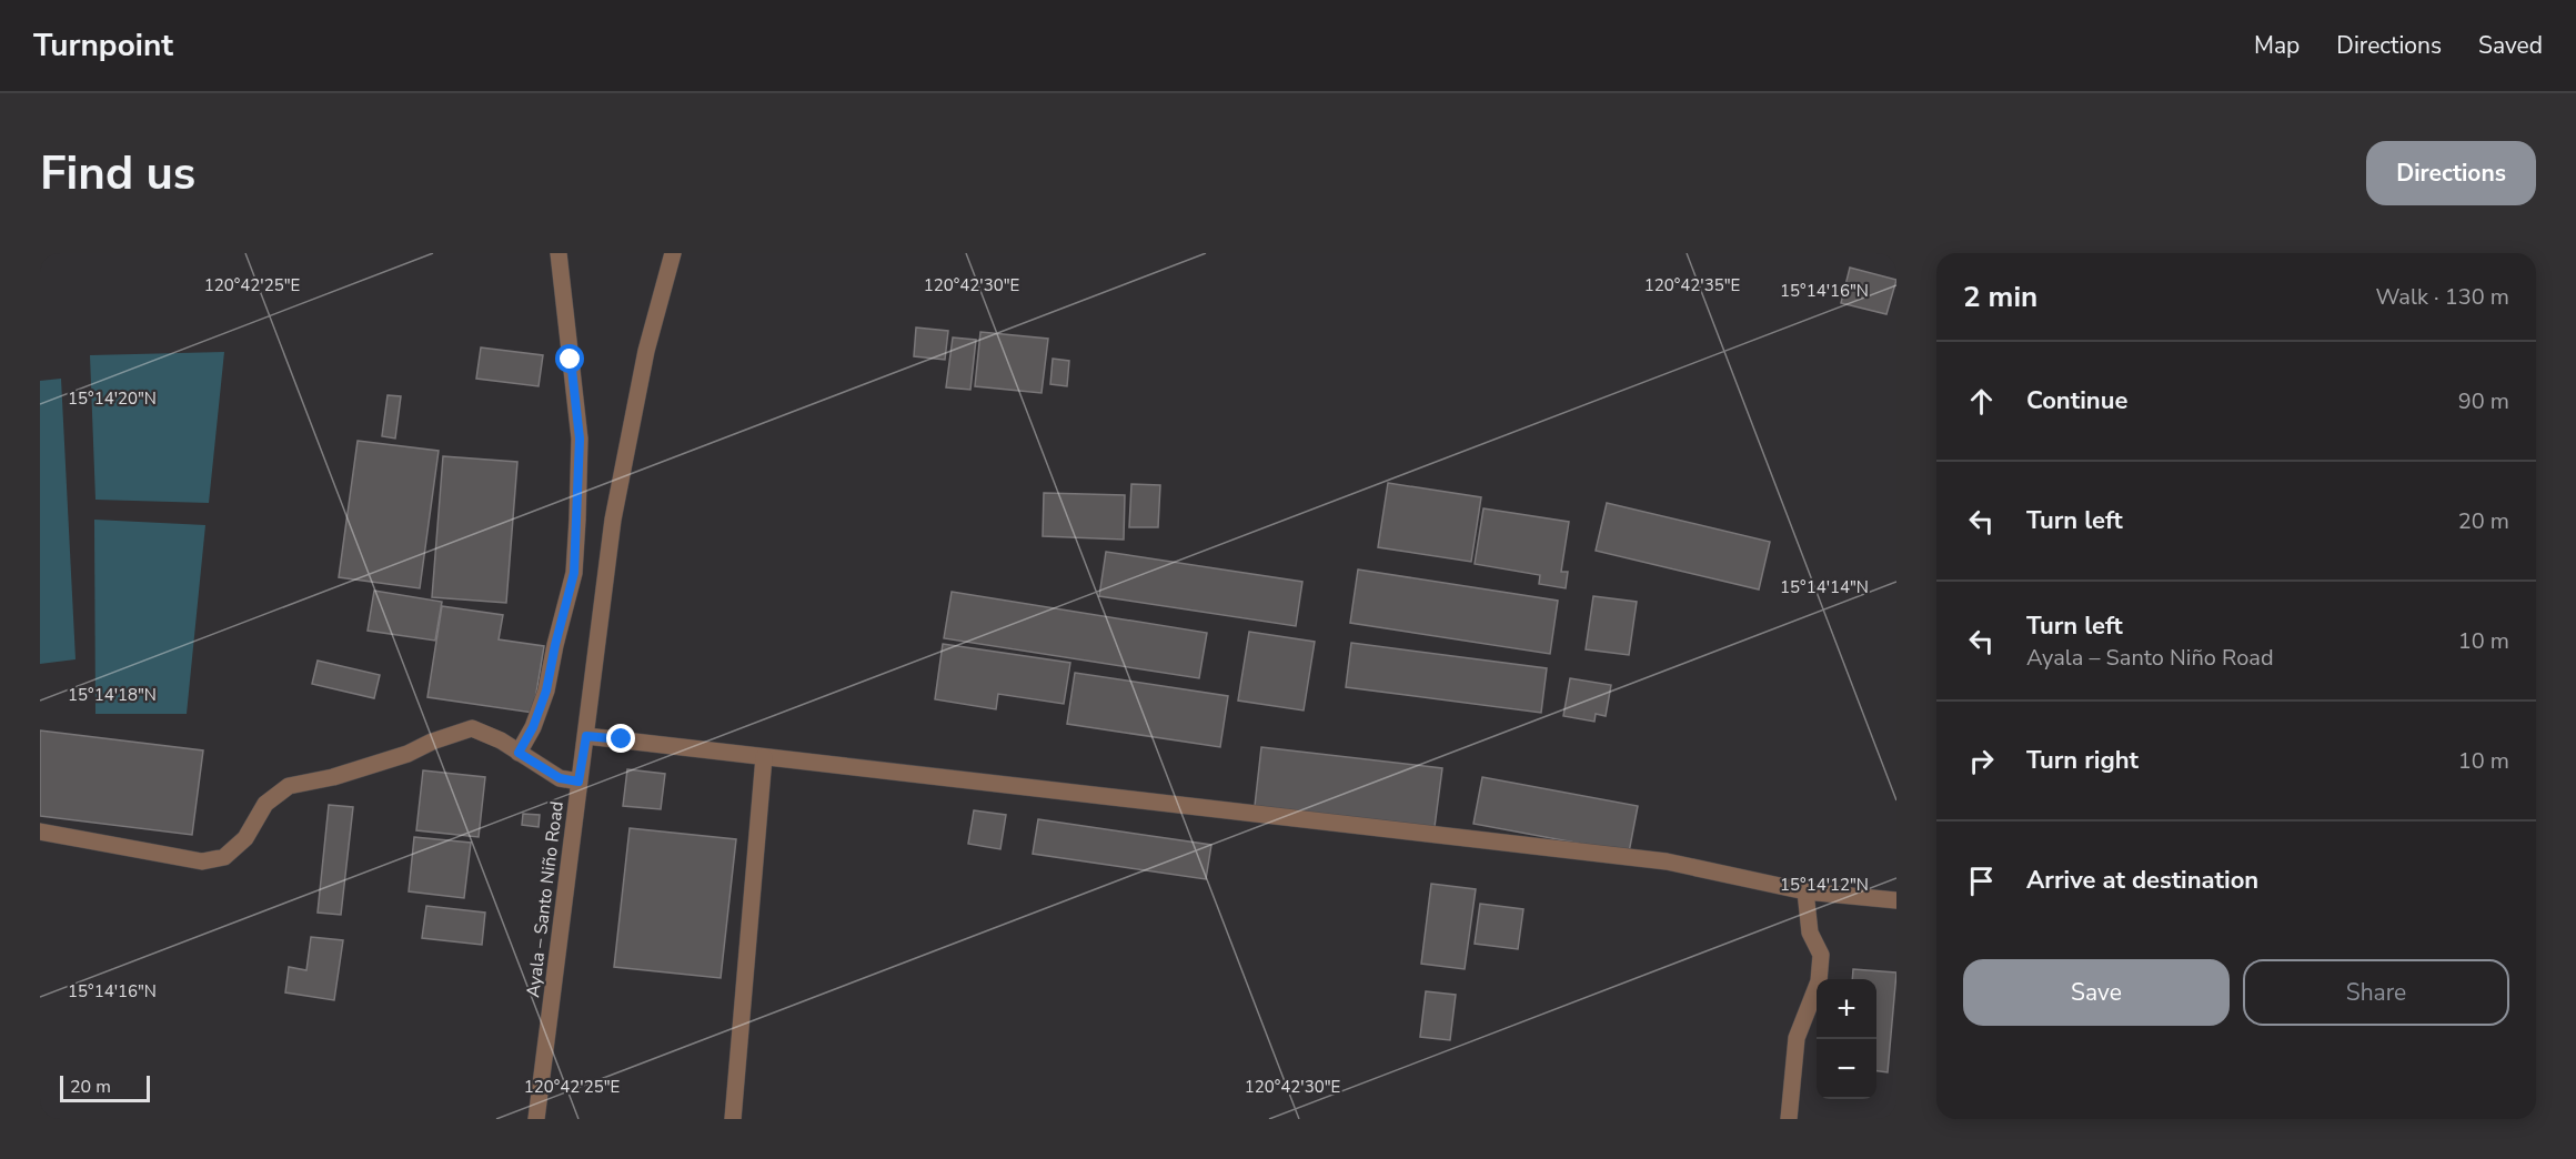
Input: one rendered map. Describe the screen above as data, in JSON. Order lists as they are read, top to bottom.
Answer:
{
  "streets": {
    "street": ["Ayala – Santo Niño Road"]
  },
  "scale_bar": "20 m",
  "page": {
    "header": "Turnpoint",
    "nav": ["Map", "Directions", "Saved"],
    "buttons": [
      "Directions",
      ["Save", "Share"]
    ],
    "title": "Find us",
    "heading": ["2 min", "Walk · 130 m"],
    "list": [
      ["Continue", "90 m"],
      ["Turn left", "20 m"],
      ["Turn left", "Ayala – Santo Niño Road", "10 m"],
      ["Turn right", "10 m"],
      "Arrive at destination"
    ],
    "map_buttons": ["+", "−"],
    "scale": "20 m"
  },
  "coordinates": [
    "120°42'25\"E",
    "120°42'30\"E",
    "120°42'35\"E",
    "15°14'16\"N",
    "15°14'20\"N",
    "15°14'14\"N",
    "15°14'18\"N",
    "15°14'12\"N"
  ]
}
